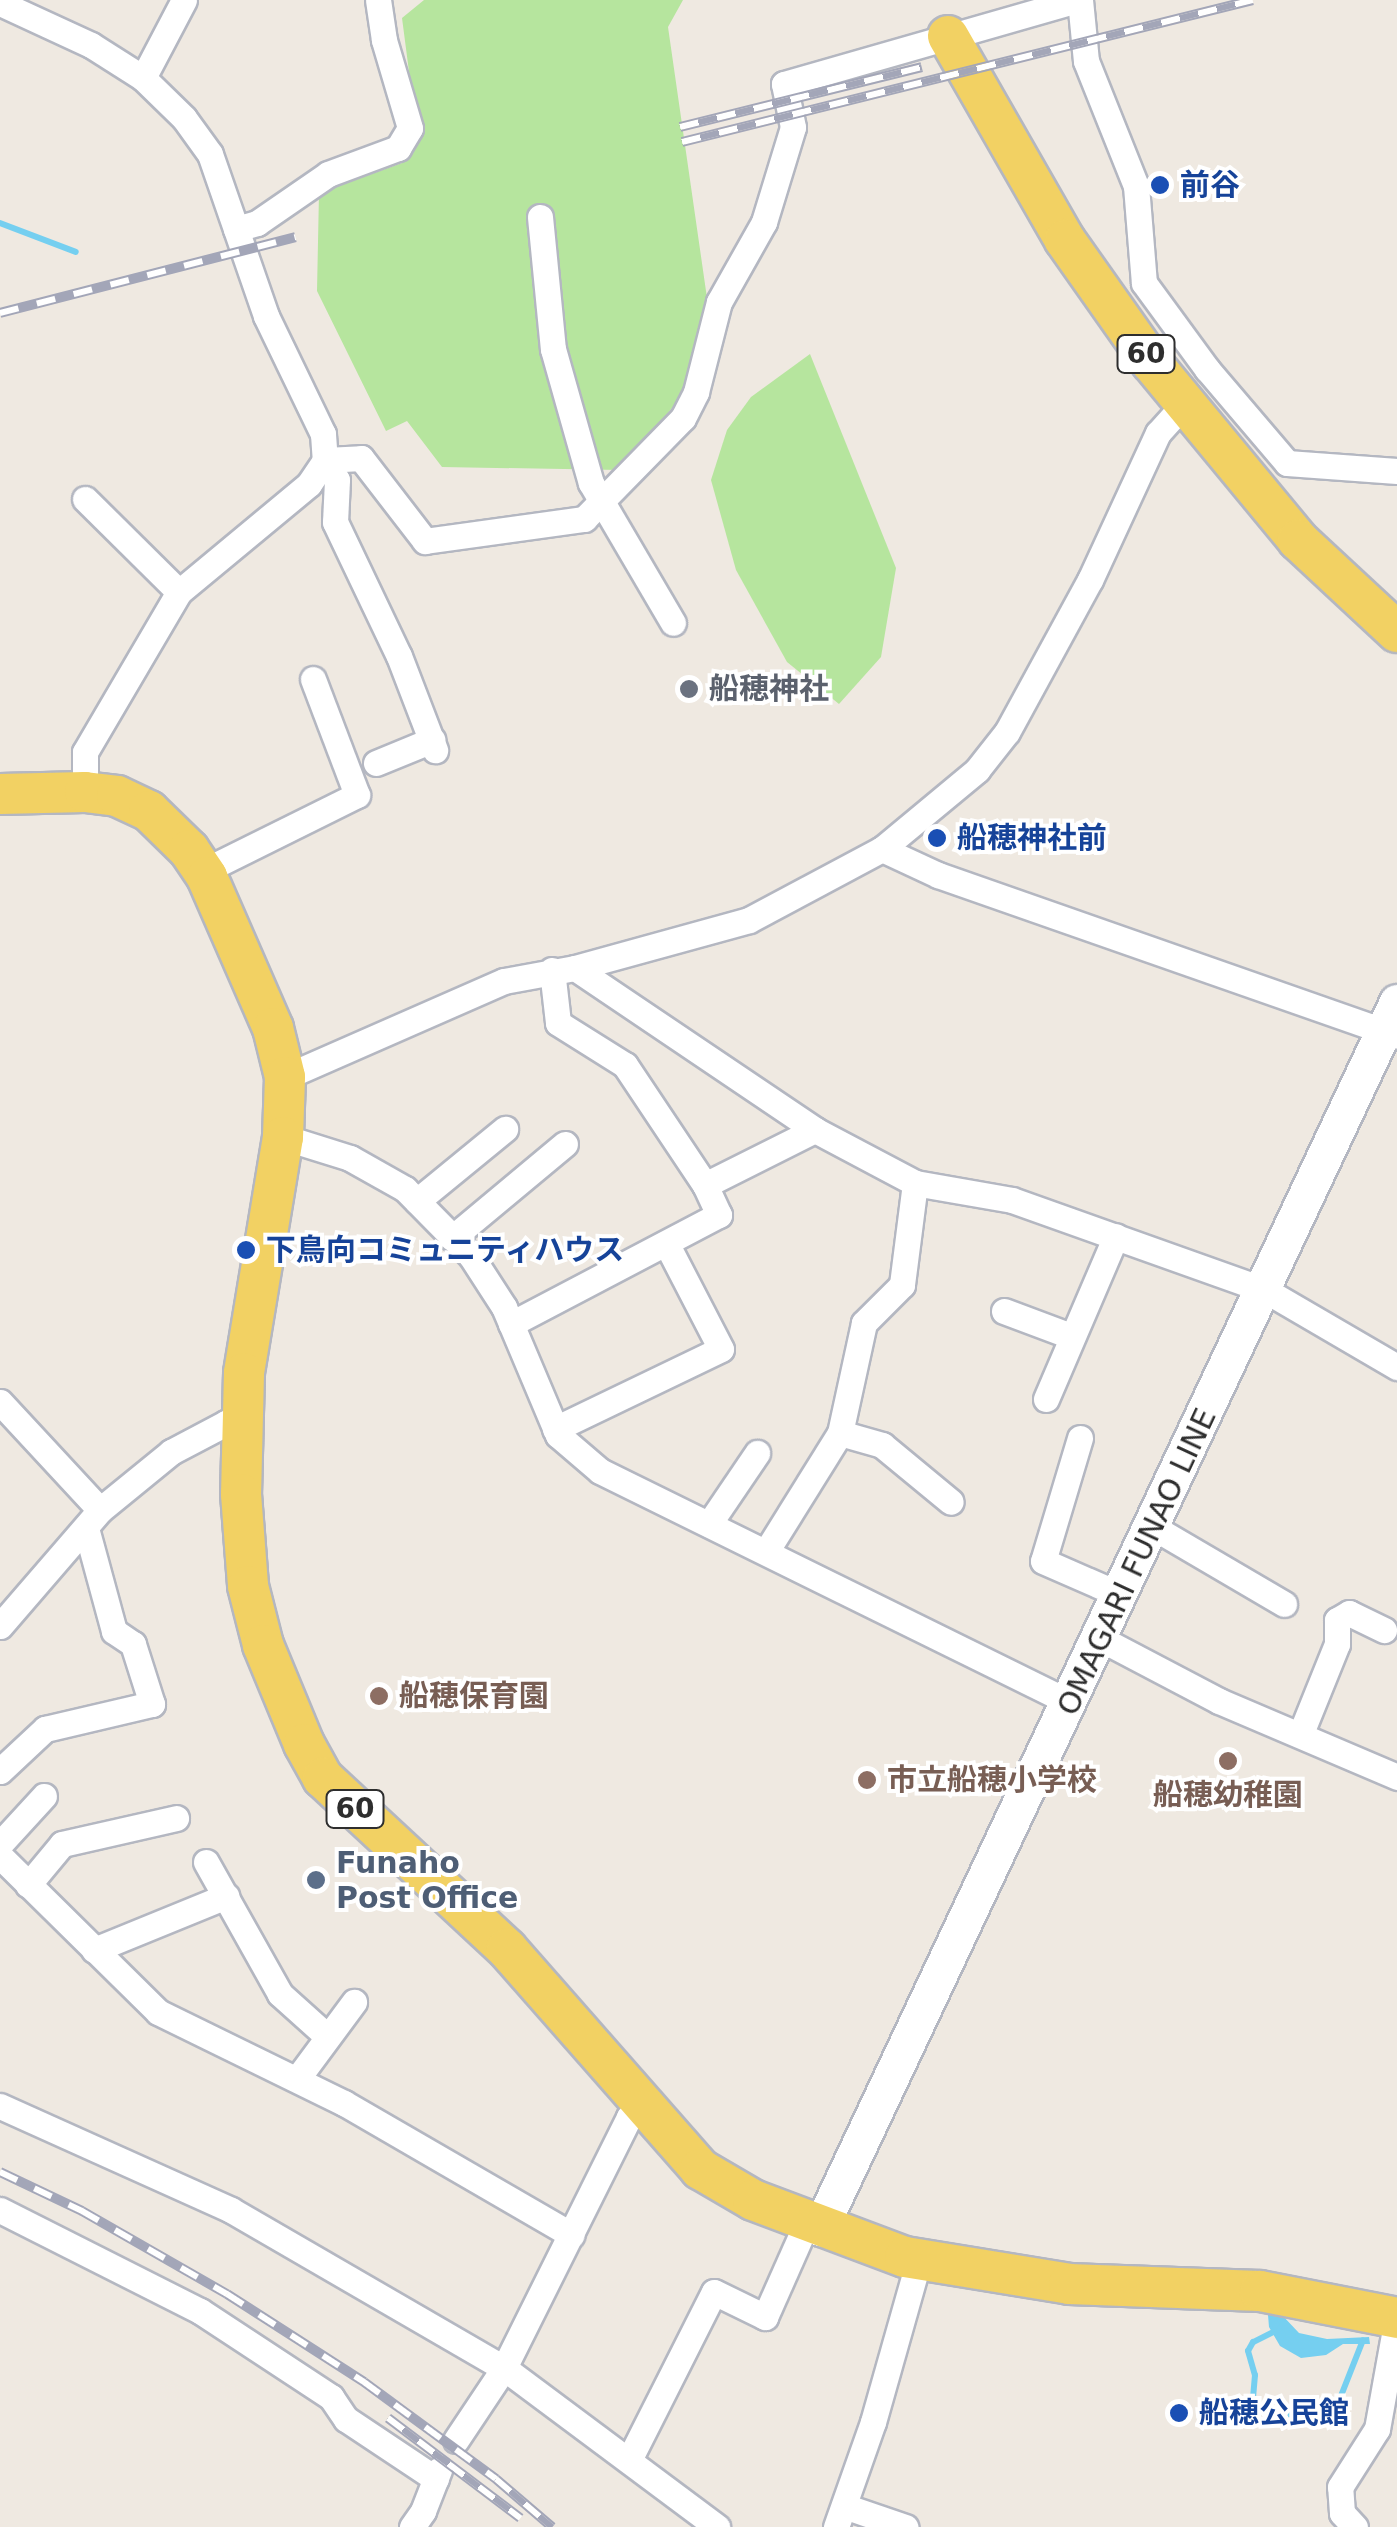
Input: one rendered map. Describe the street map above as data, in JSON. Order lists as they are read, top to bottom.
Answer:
{
  "streets": {
    "main road": ["60", "OMAGARI FUNAO LINE"]
  },
  "crossings": [
    ["60", "OMAGARI FUNAO LINE"]
  ],
  "places": [
    "前谷",
    "船穂神社",
    "船穂神社前",
    "下鳥向コミュニティハウス",
    "船穂保育園",
    "船穂幼稚園",
    "市立船穂小学校",
    "Funaho Post Office",
    "船穂公民館"
  ]
}
